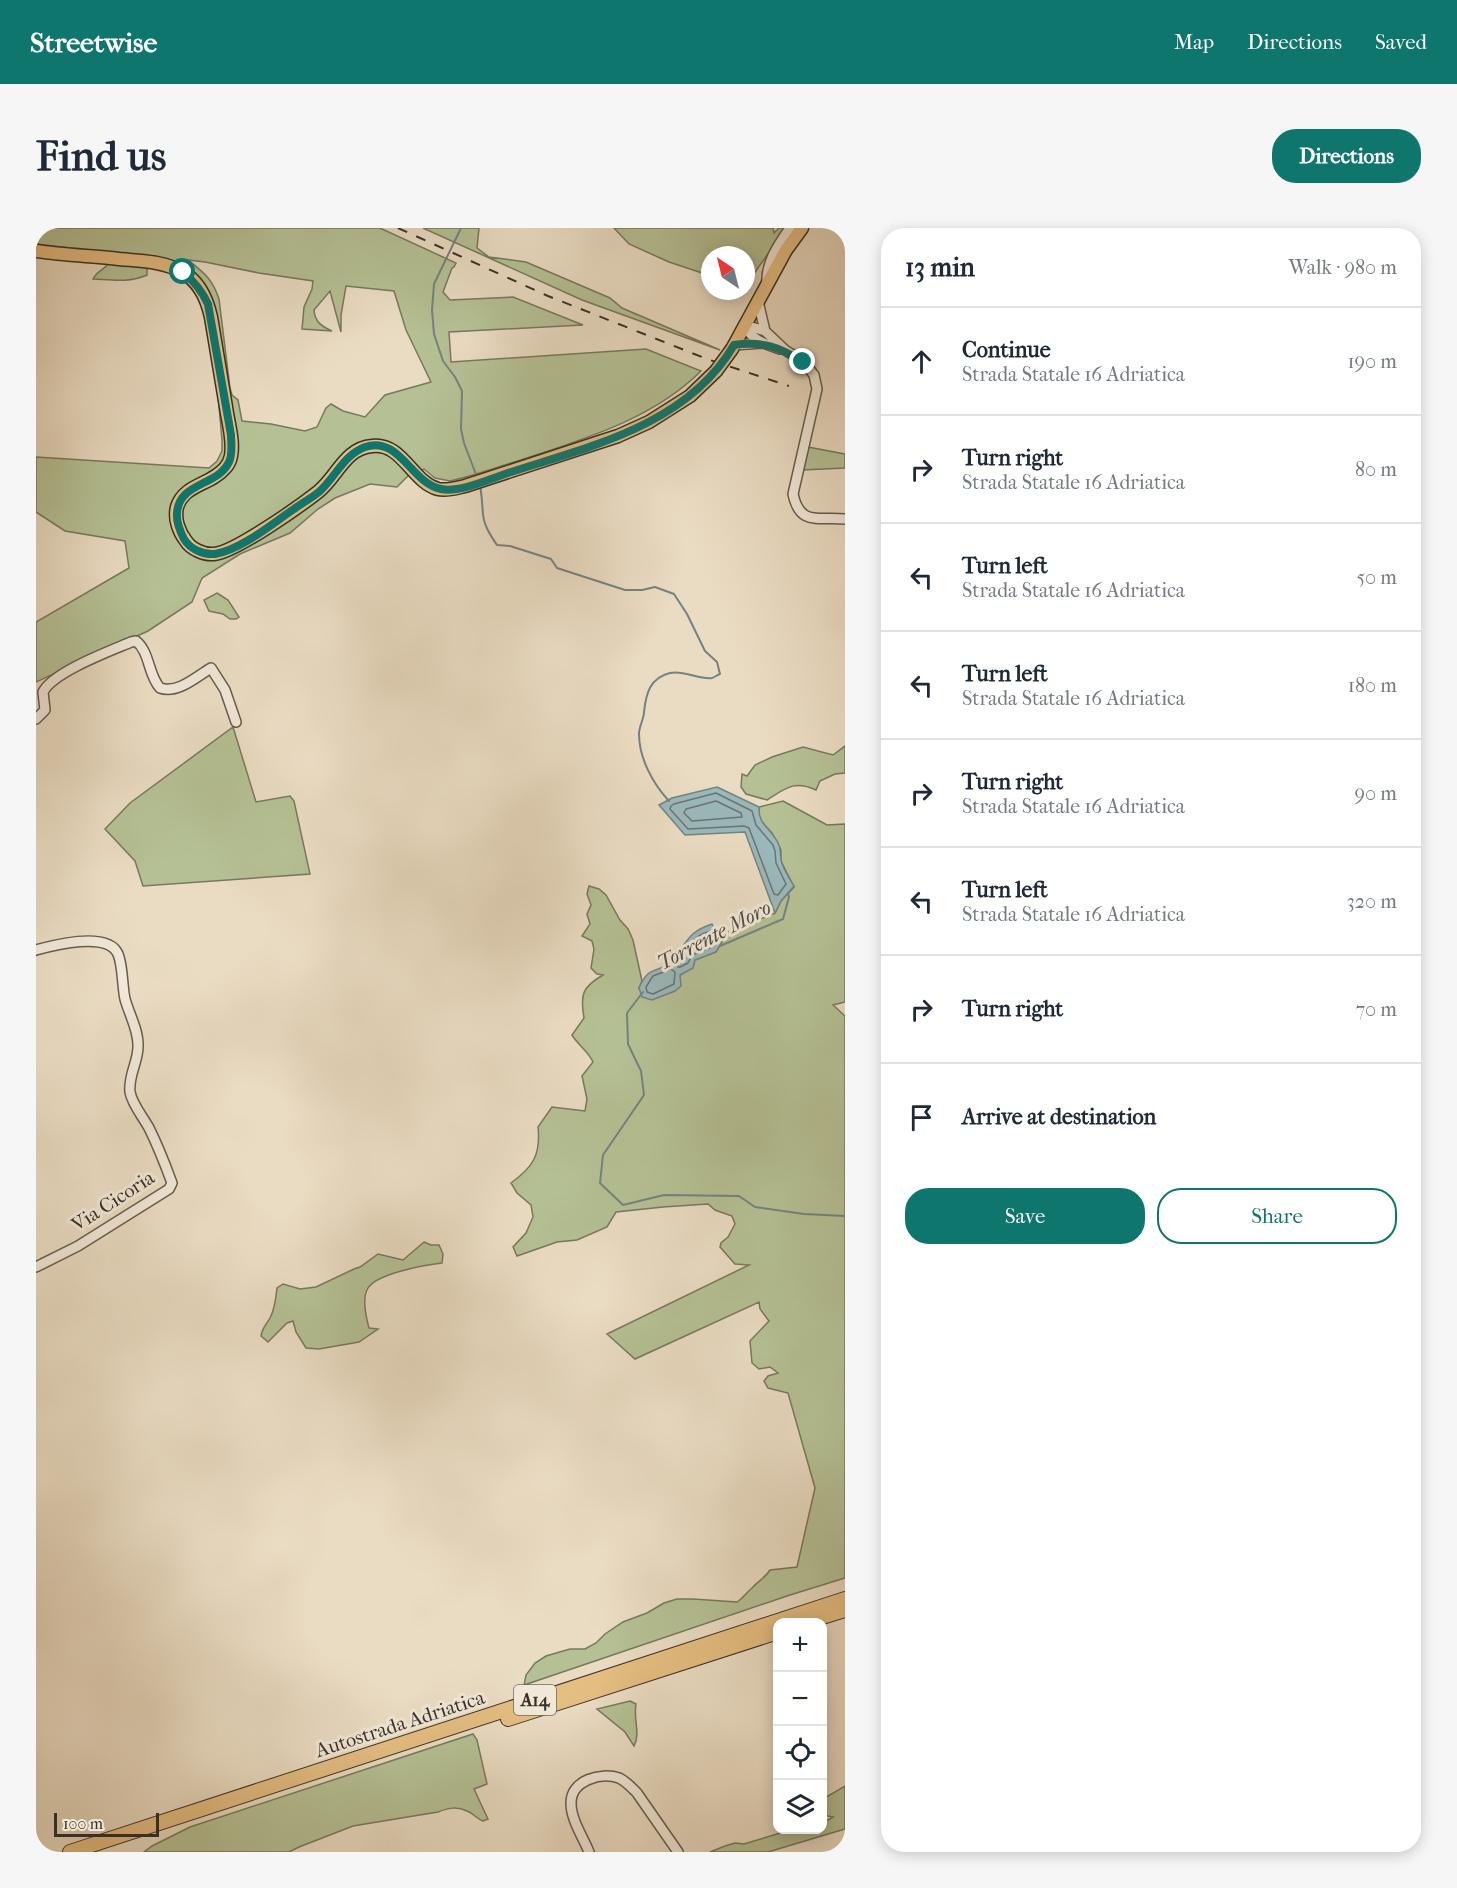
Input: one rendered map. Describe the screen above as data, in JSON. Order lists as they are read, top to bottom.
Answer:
{
  "streets": {
    "highway": ["A14", "Autostrada Adriatica"],
    "street": ["Via Cicoria"]
  },
  "water": ["Torrente Moro"],
  "scale_bar": "100 m",
  "north": "top left",
  "page": {
    "header": "Streetwise",
    "nav": ["Map", "Directions", "Saved"],
    "buttons": [
      "Directions",
      ["Save", "Share"]
    ],
    "title": "Find us",
    "heading": ["13 min", "Walk · 980 m"],
    "list": [
      ["Continue", "Strada Statale 16 Adriatica", "190 m"],
      ["Turn right", "Strada Statale 16 Adriatica", "80 m"],
      ["Turn left", "Strada Statale 16 Adriatica", "50 m"],
      ["Turn left", "Strada Statale 16 Adriatica", "180 m"],
      ["Turn right", "Strada Statale 16 Adriatica", "90 m"],
      ["Turn left", "Strada Statale 16 Adriatica", "320 m"],
      ["Turn right", "70 m"],
      "Arrive at destination"
    ],
    "map_buttons": ["+", "−"],
    "scale": "100 m"
  }
}
